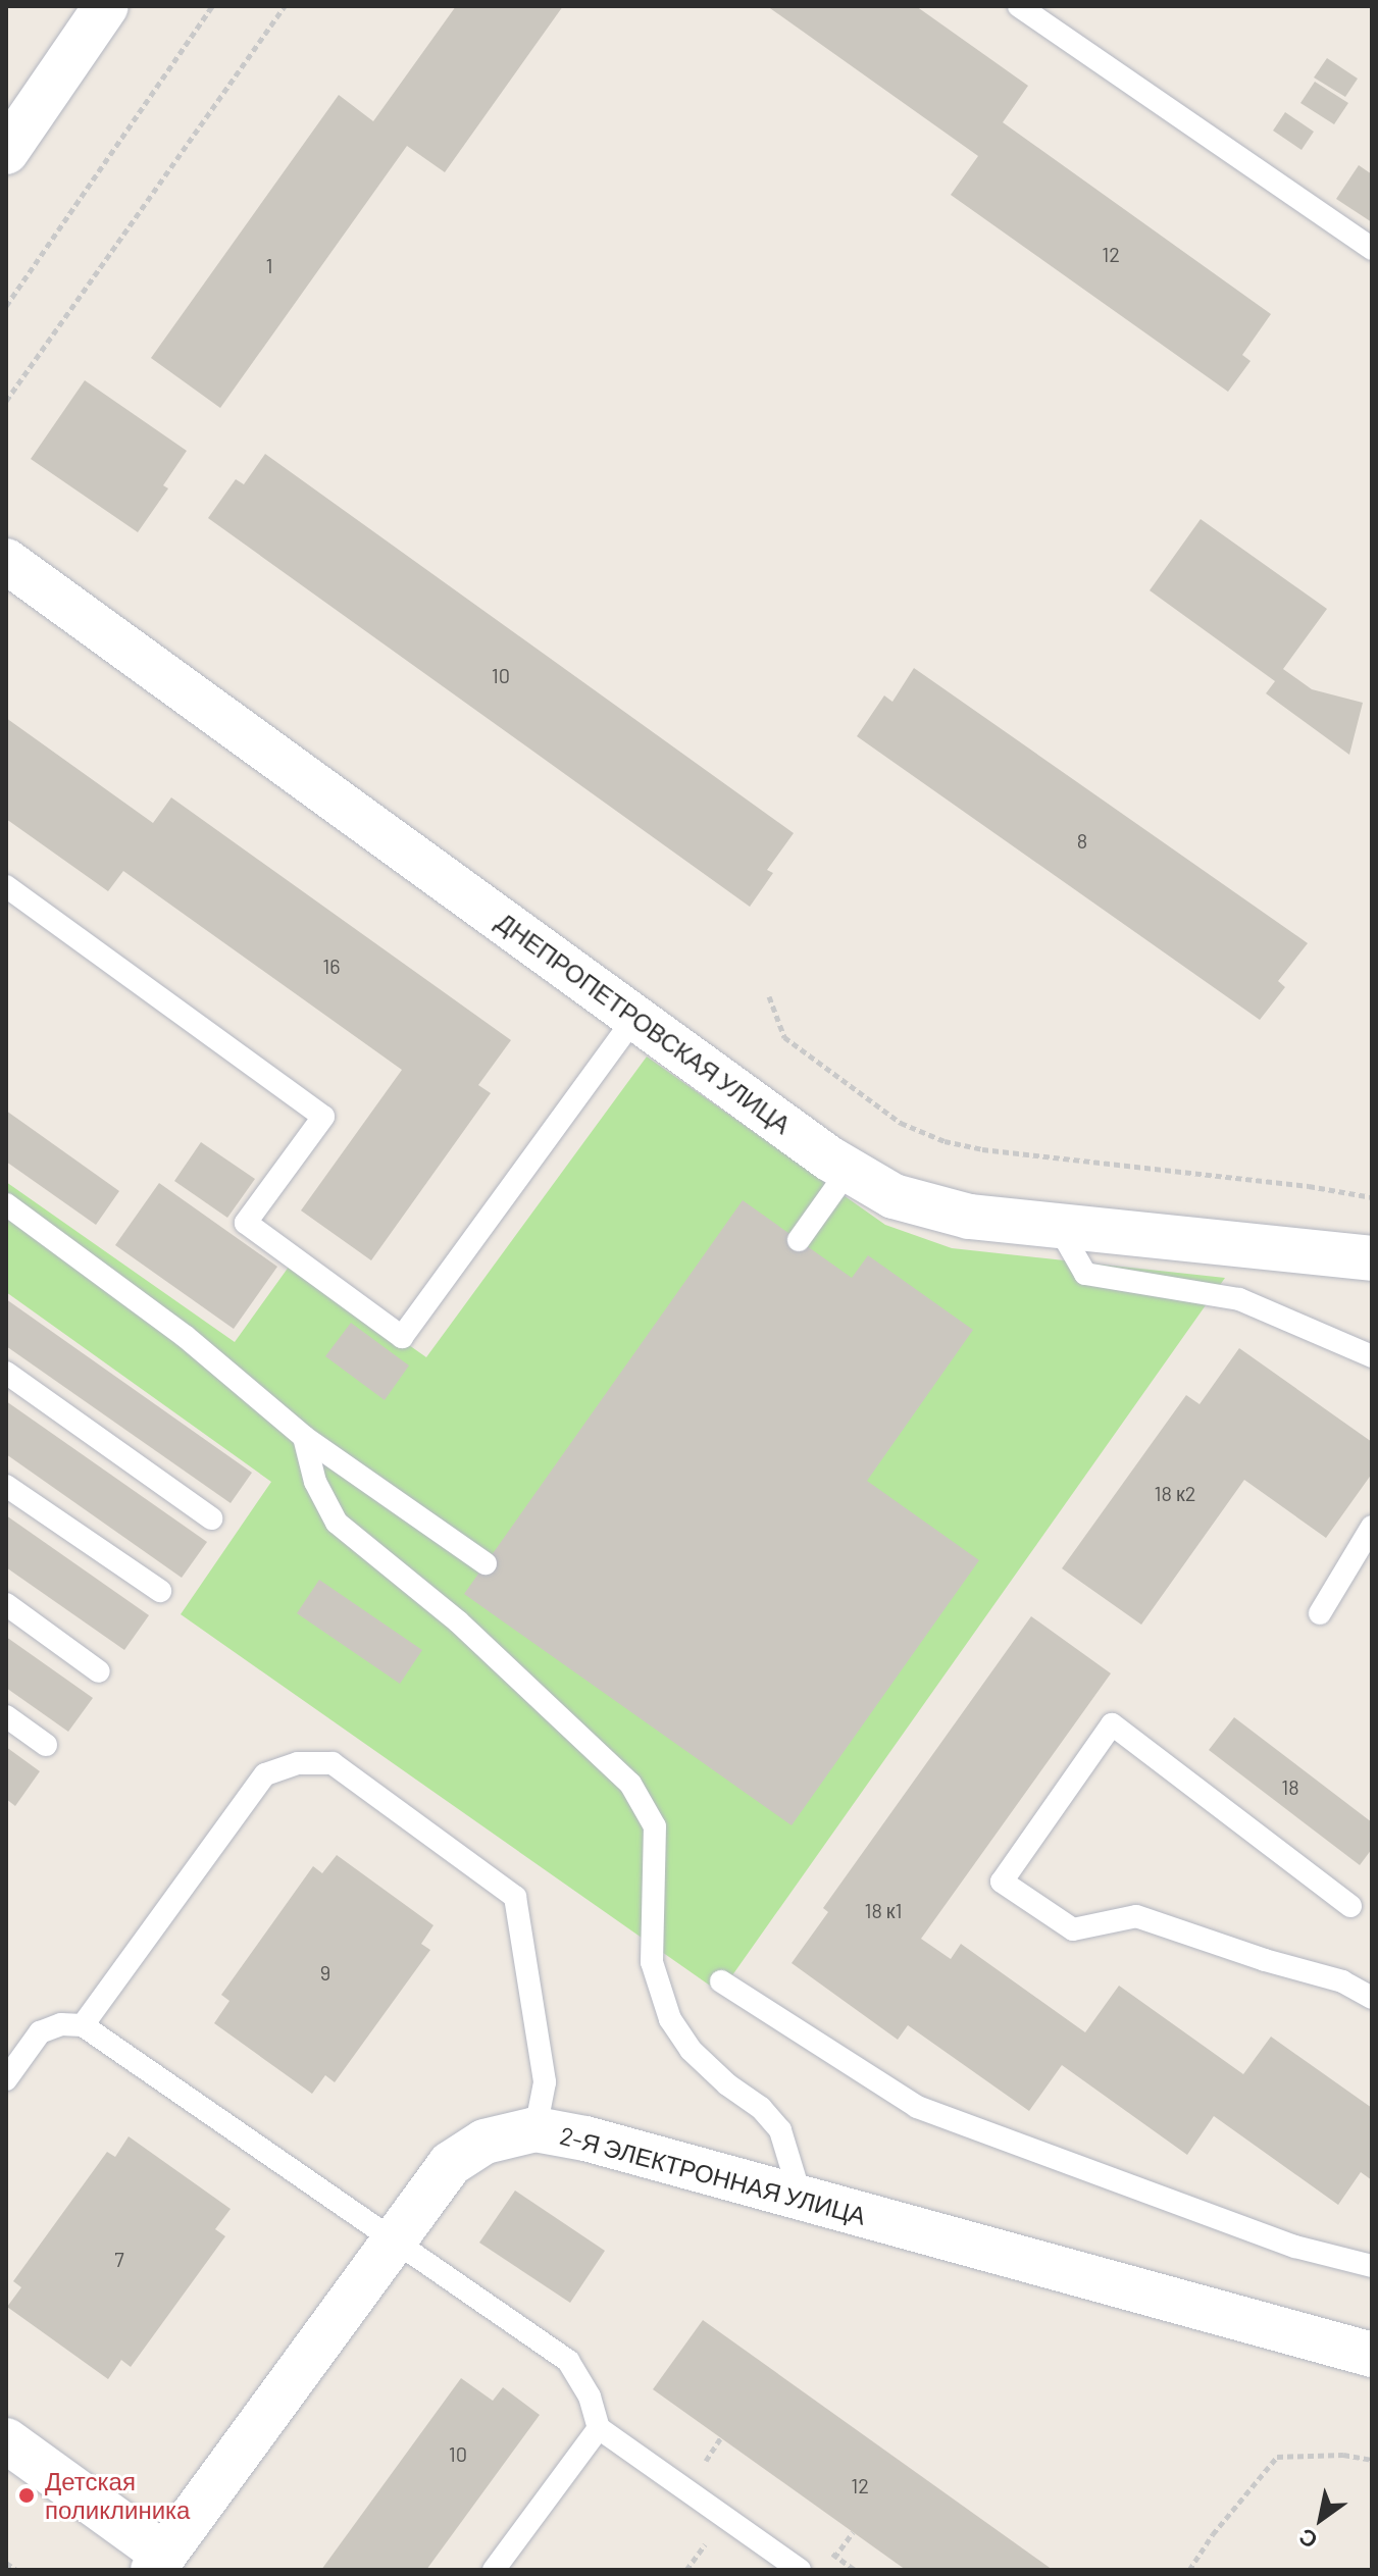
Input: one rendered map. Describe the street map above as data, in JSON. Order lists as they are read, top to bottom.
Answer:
{
  "streets": {
    "street": ["ДНЕПРОПЕТРОВСКАЯ УЛИЦА", "2-Я ЭЛЕКТРОННАЯ УЛИЦА"]
  },
  "places": ["Детская поликлиника"],
  "house_numbers": [
    "12",
    "1",
    "10",
    "8",
    "16",
    "18 к2",
    "18",
    "18 к1",
    "9",
    "7",
    "10",
    "12"
  ],
  "north": "bottom left"
}
